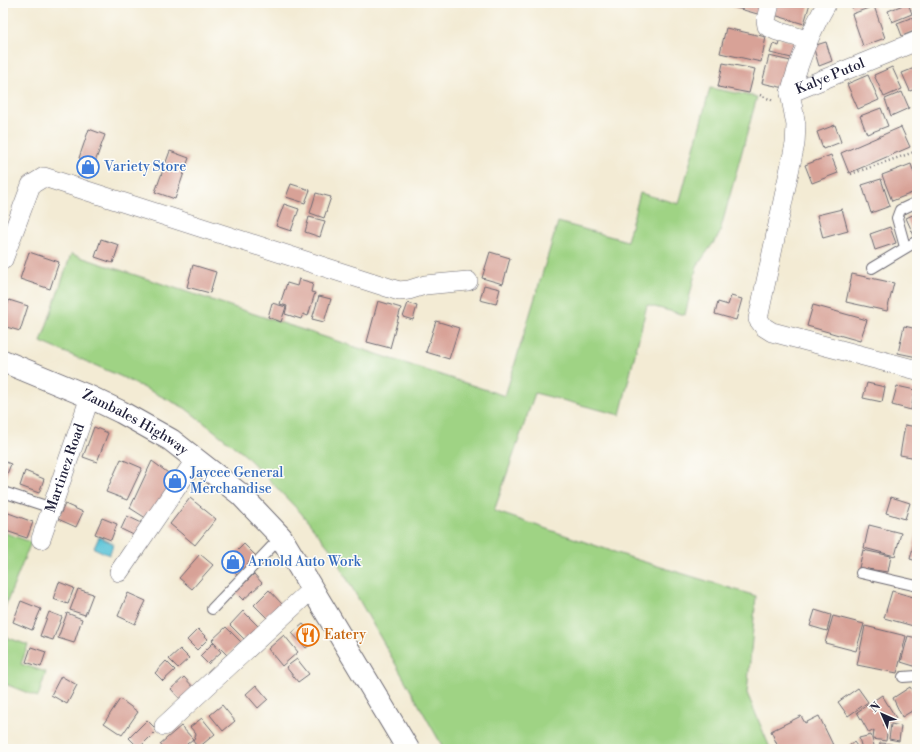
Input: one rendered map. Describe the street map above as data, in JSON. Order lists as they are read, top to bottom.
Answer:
{
  "streets": {
    "main road": ["Zambales Highway"],
    "street": ["Kalye Putol", "Martinez Road"]
  },
  "crossings": [
    ["Zambales Highway", "Martinez Road"]
  ],
  "places": {
    "shop": ["Variety Store", "Jaycee General Merchandise", "Arnold Auto Work"],
    "restaurant": ["Eatery"]
  },
  "north": "top left"
}
